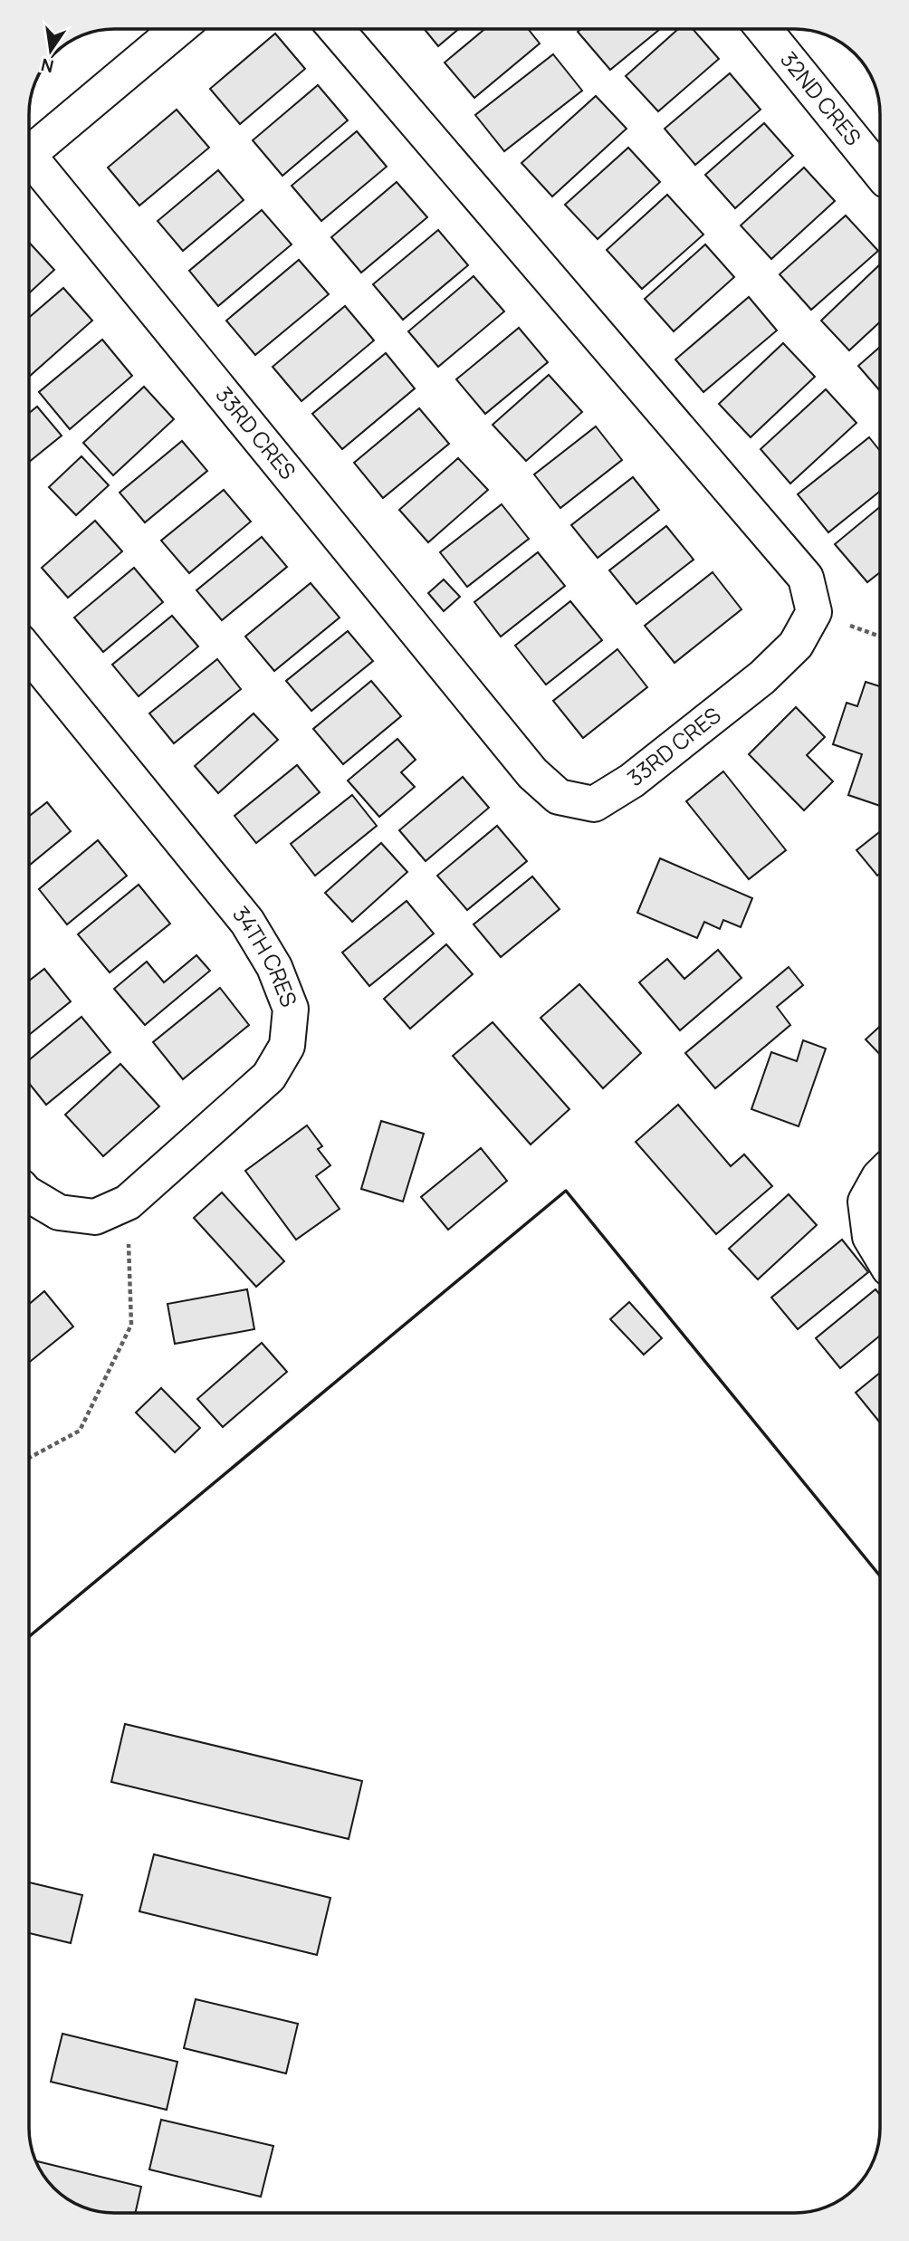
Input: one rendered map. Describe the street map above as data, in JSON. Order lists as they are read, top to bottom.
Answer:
{
  "streets": {
    "street": ["32ND CRES", "33RD CRES", "34TH CRES"]
  },
  "north": "bottom"
}
